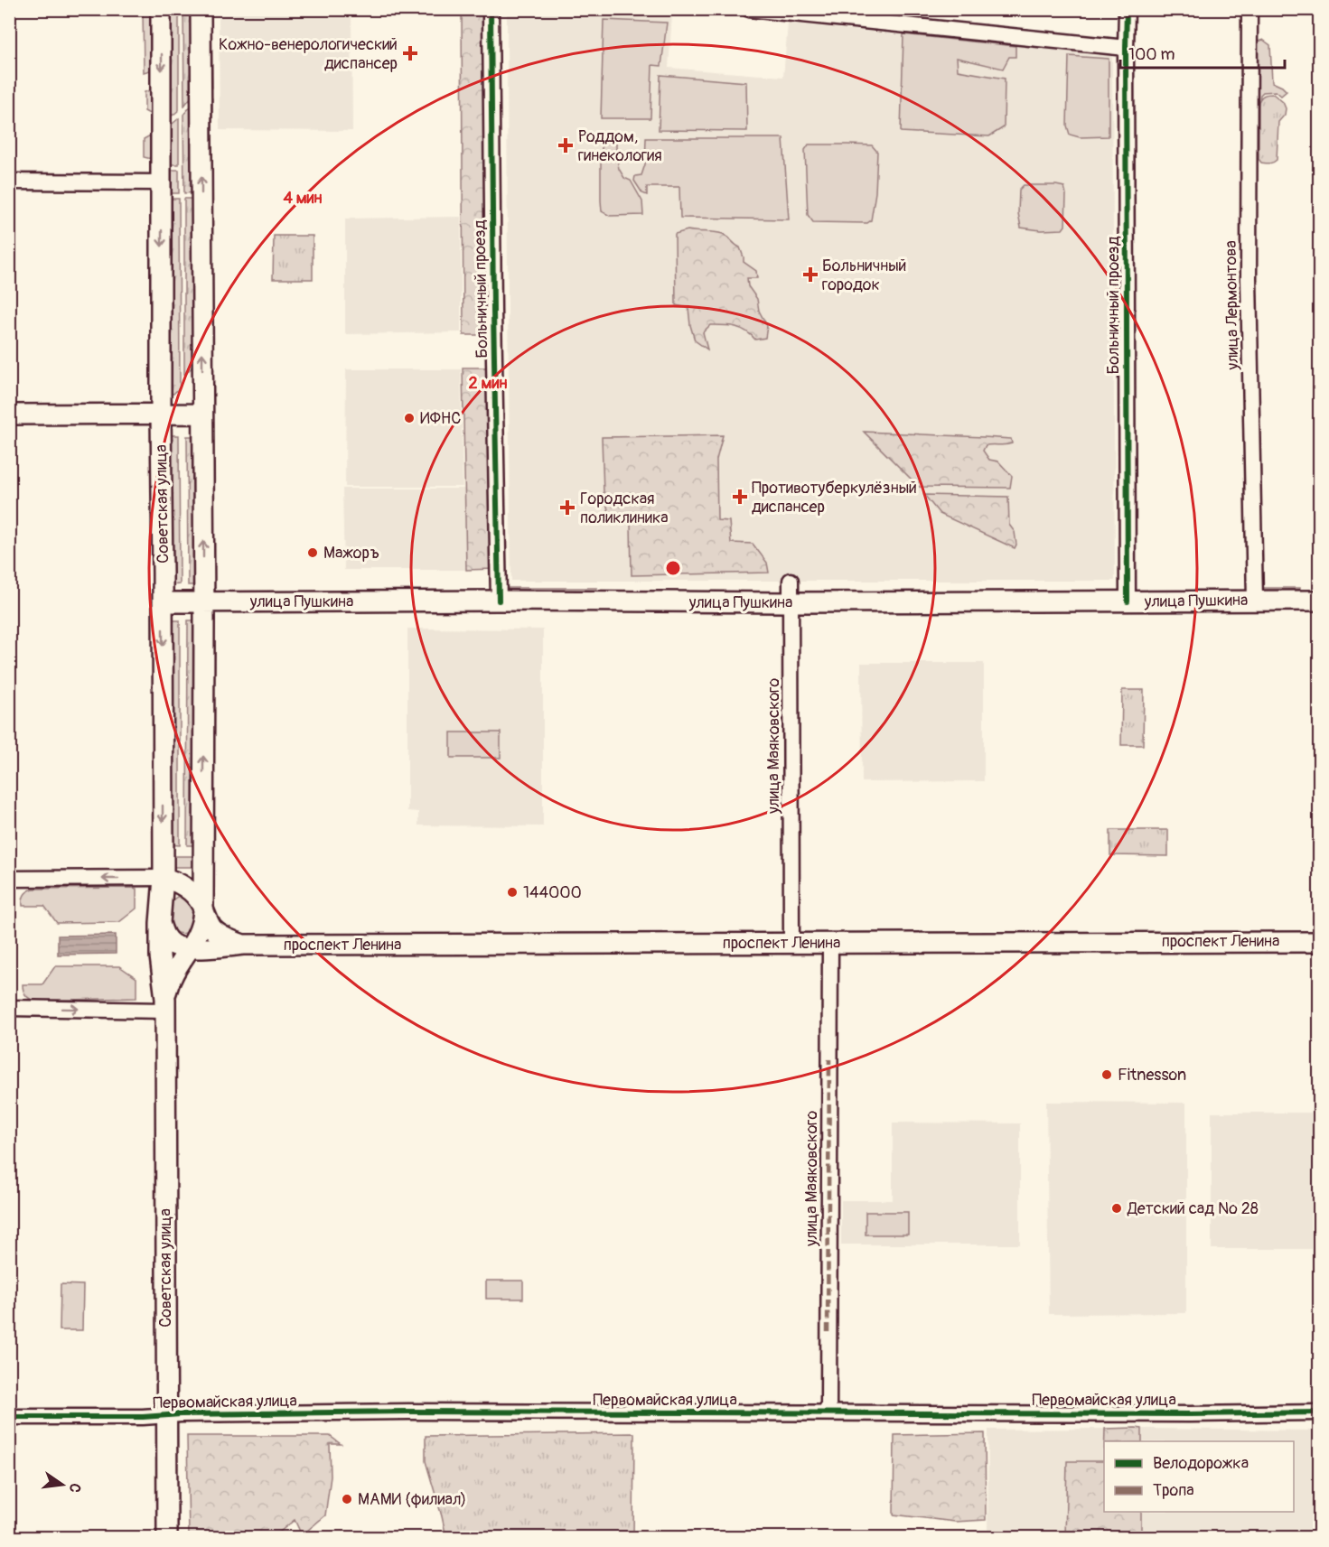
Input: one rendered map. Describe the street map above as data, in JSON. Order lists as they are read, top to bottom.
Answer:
{
  "streets": {
    "main road": ["Советская улица", "улица Пушкина", "проспект Ленина"],
    "street": [
      "Больничный проезд",
      "улица Лермонтова",
      "улица Маяковского",
      "Первомайская улица"
    ]
  },
  "crossings": [
    ["Больничный проезд", "улица Пушкина"],
    ["улица Лермонтова", "улица Пушкина"],
    ["Советская улица", "улица Пушкина"],
    ["Советская улица", "проспект Ленина"],
    ["Советская улица", "Первомайская улица"],
    ["улица Пушкина", "улица Маяковского"],
    ["улица Маяковского", "проспект Ленина"],
    ["улица Маяковского", "Первомайская улица"]
  ],
  "places": {
    "health": [
      "Кожно-венерологический диспансер",
      "Роддом, гинекология",
      "Больничный городок",
      "Противотуберкулёзный диспансер",
      "Городская поликлиника"
    ],
    "other": [
      "ИФНС",
      "Мажоръ",
      "144000",
      "Fitnesson",
      "Детский сад № 28",
      "МАМИ (филиал)"
    ]
  },
  "legend": ["Велодорожка", "Тропа"],
  "scale_bar": "100 m",
  "north": "right",
  "rings": ["4 мин", "2 мин"]
}
